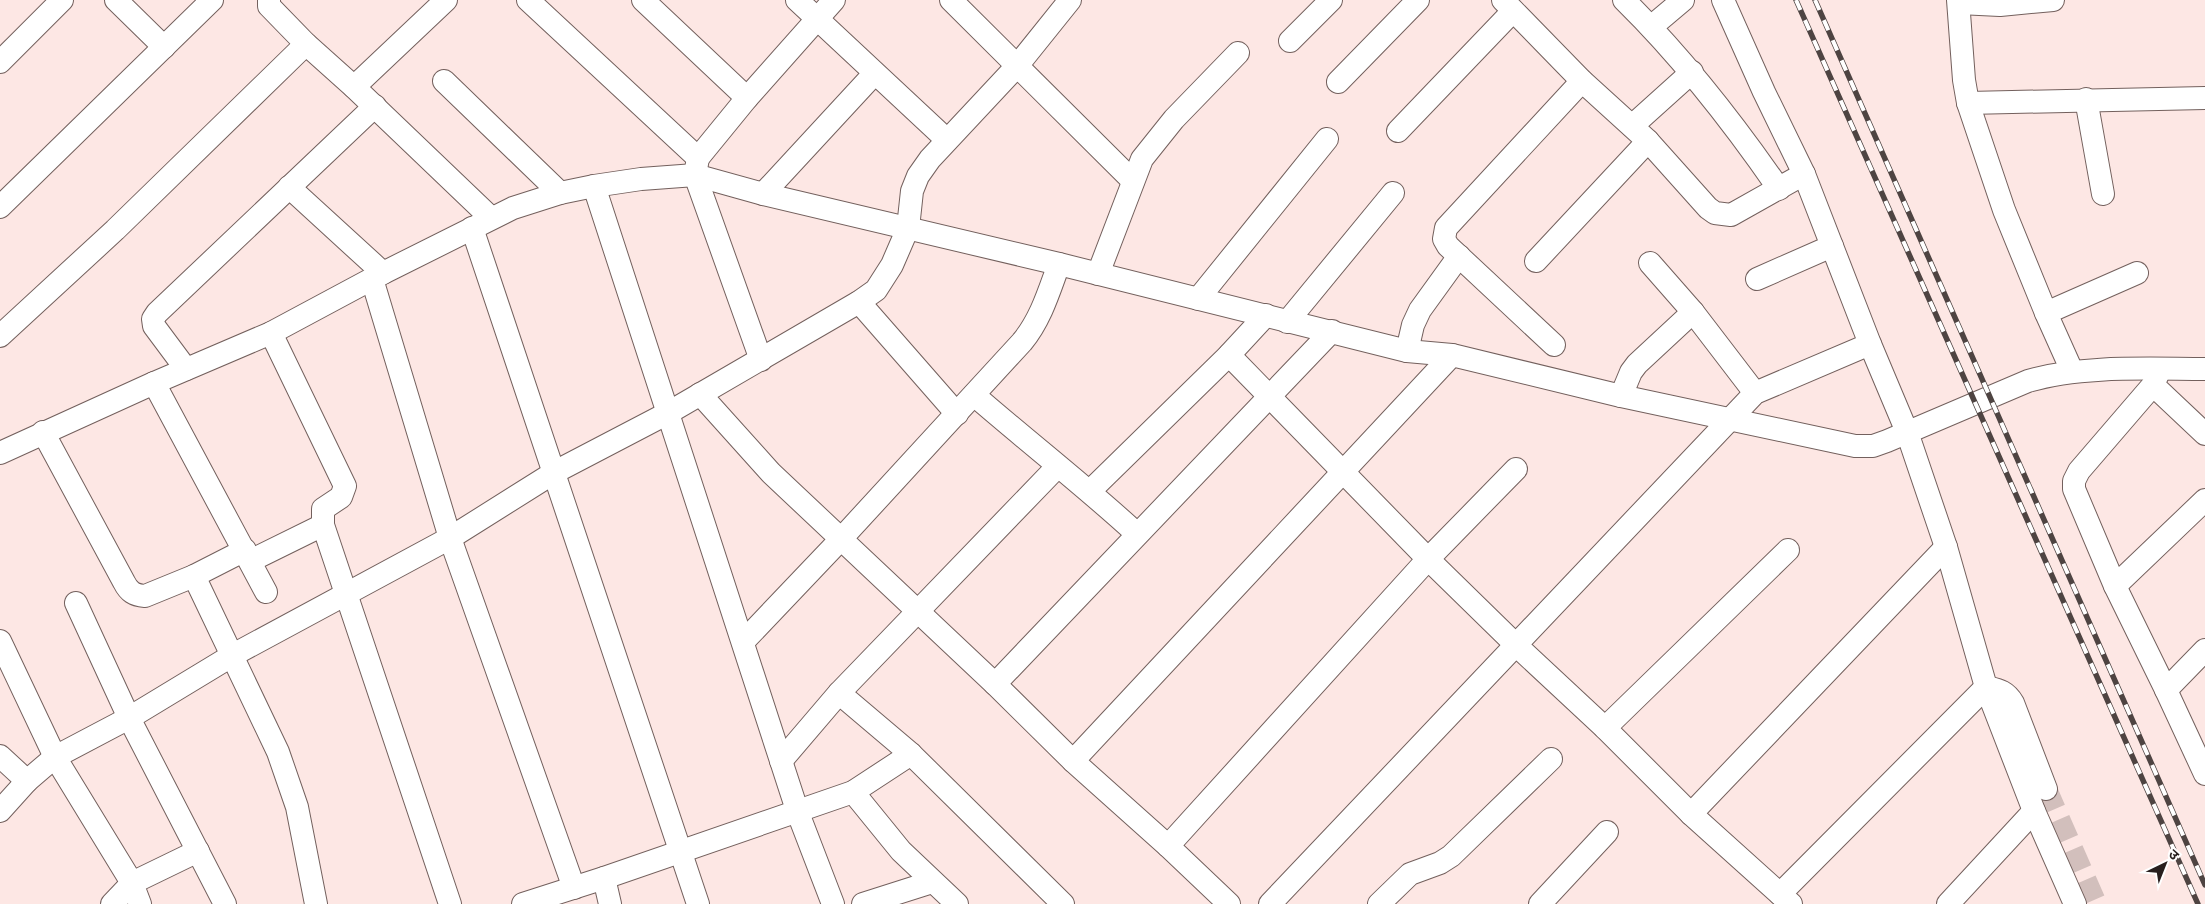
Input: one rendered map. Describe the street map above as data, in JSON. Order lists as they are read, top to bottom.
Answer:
{
  "north": "top right"
}
